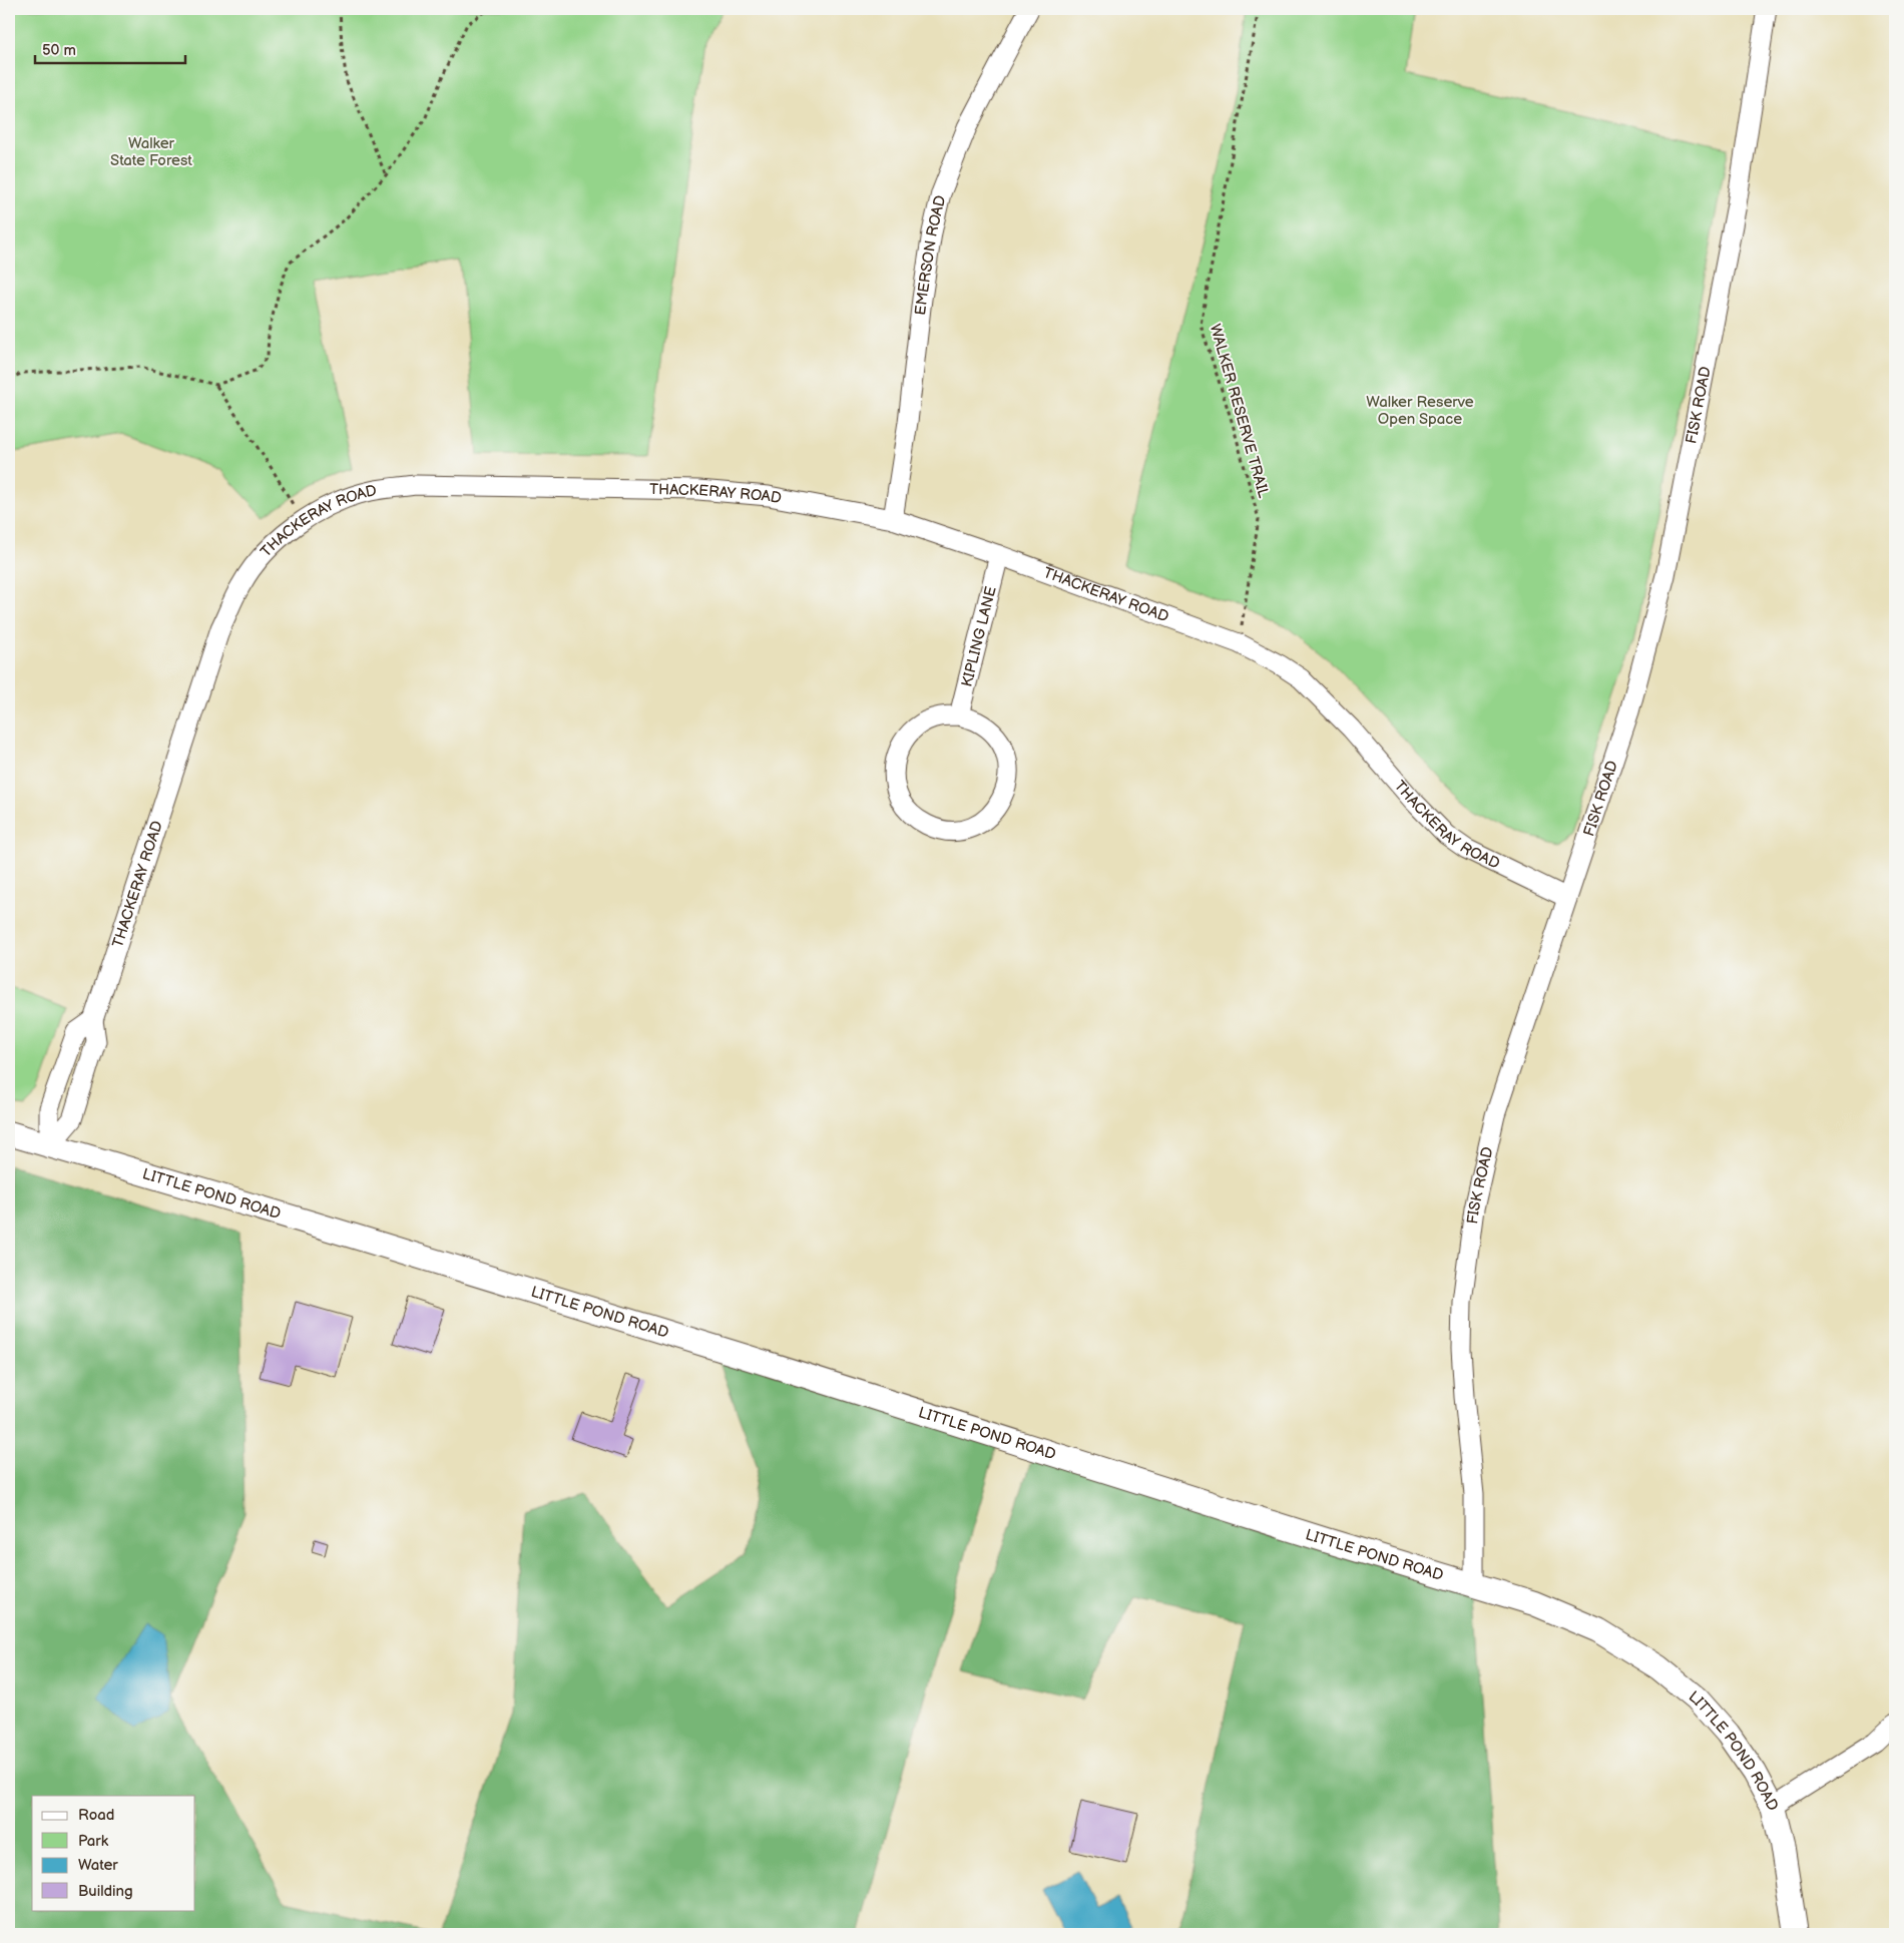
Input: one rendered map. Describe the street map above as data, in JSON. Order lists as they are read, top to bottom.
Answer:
{
  "streets": {
    "street": [
      "EMERSON ROAD",
      "FISK ROAD",
      "THACKERAY ROAD",
      "KIPLING LANE",
      "LITTLE POND ROAD"
    ],
    "path": ["WALKER RESERVE TRAIL"]
  },
  "crossings": [
    ["EMERSON ROAD", "THACKERAY ROAD"],
    ["FISK ROAD", "THACKERAY ROAD"],
    ["FISK ROAD", "LITTLE POND ROAD"],
    ["WALKER RESERVE TRAIL", "THACKERAY ROAD"],
    ["THACKERAY ROAD", "KIPLING LANE"],
    ["THACKERAY ROAD", "LITTLE POND ROAD"]
  ],
  "parks": ["Walker State Forest", "Walker Reserve Open Space"],
  "legend": [
    "Road",
    "Park",
    "Water",
    "Building"
  ],
  "scale_bar": "50 m"
}
